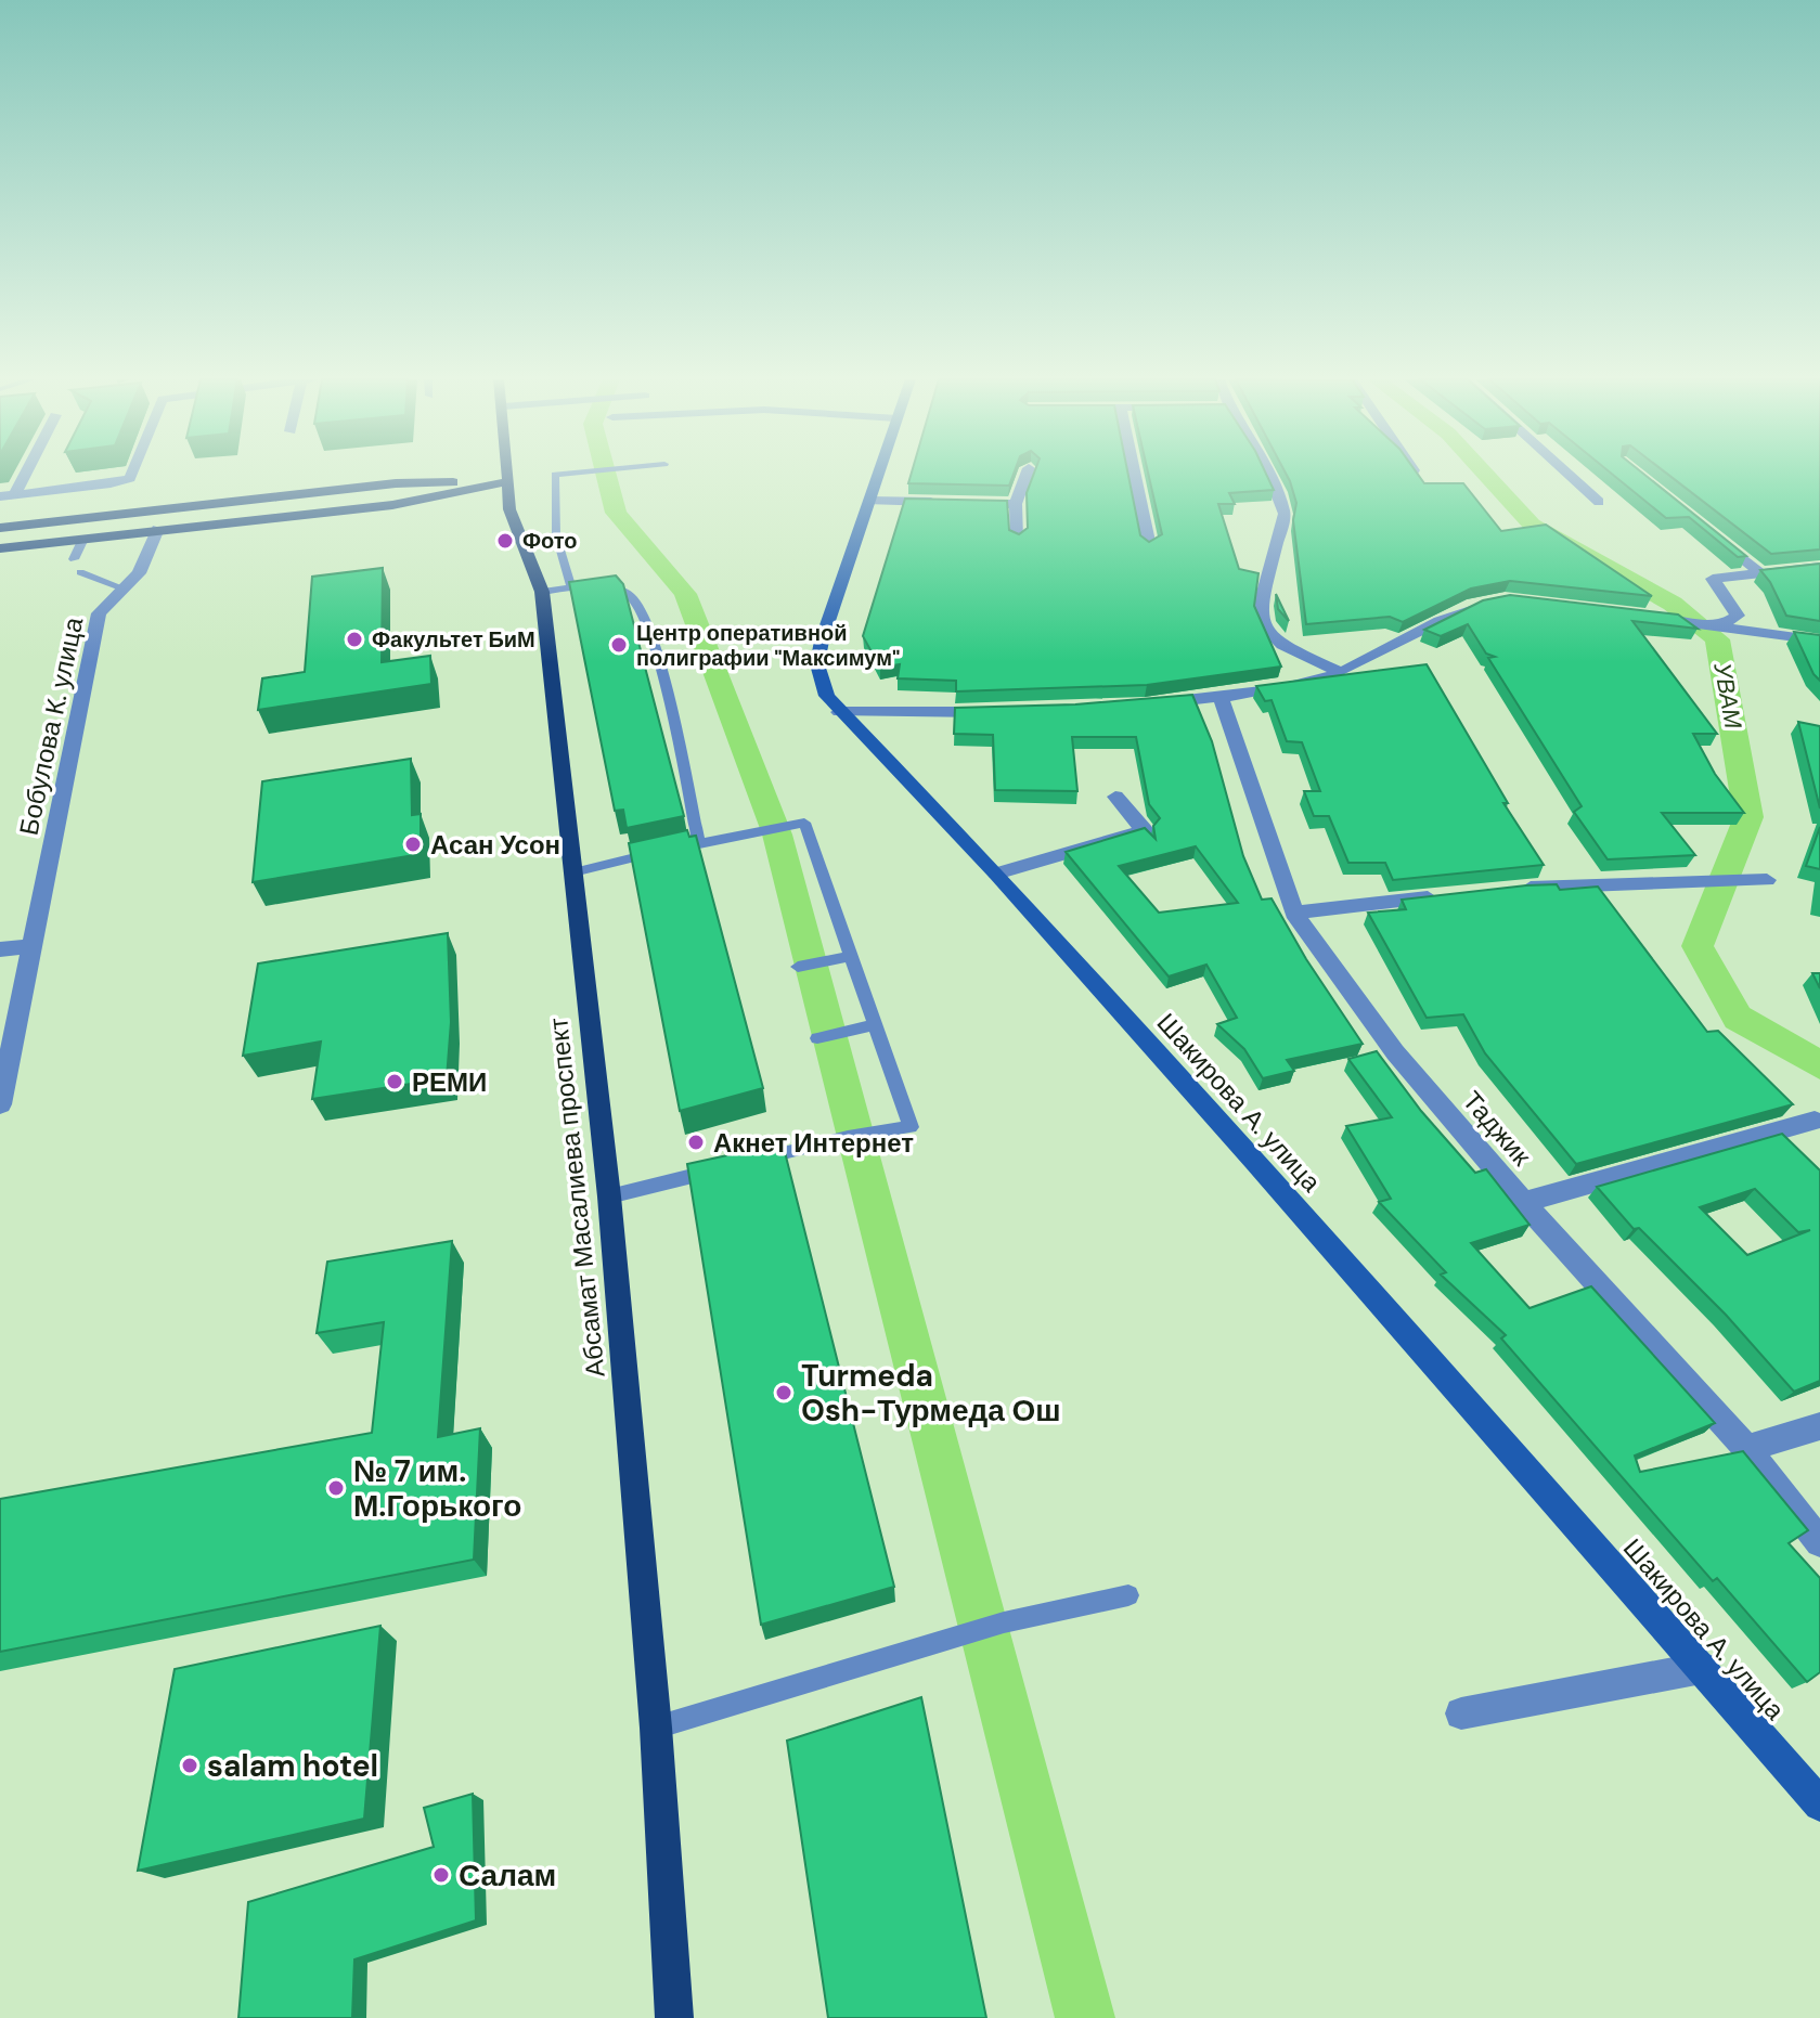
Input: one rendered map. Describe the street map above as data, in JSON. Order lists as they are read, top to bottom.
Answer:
{
  "streets": {
    "main road": ["Шакирова А. улица", "Абсамат Масалиева проспект"],
    "street": ["Бобулова К. улица", "Таджик"]
  },
  "water": ["УВАМ"],
  "places": [
    "Фото",
    "Факультет БиМ",
    "Центр оперативной полиграфии \"Максимум\"",
    "Асан Усон",
    "РЕМИ",
    "Акнет Интернет",
    "Turmeda Osh-Турмеда Ош",
    "№ 7 им. М.Горького",
    "salam hotel",
    "Салам"
  ]
}
